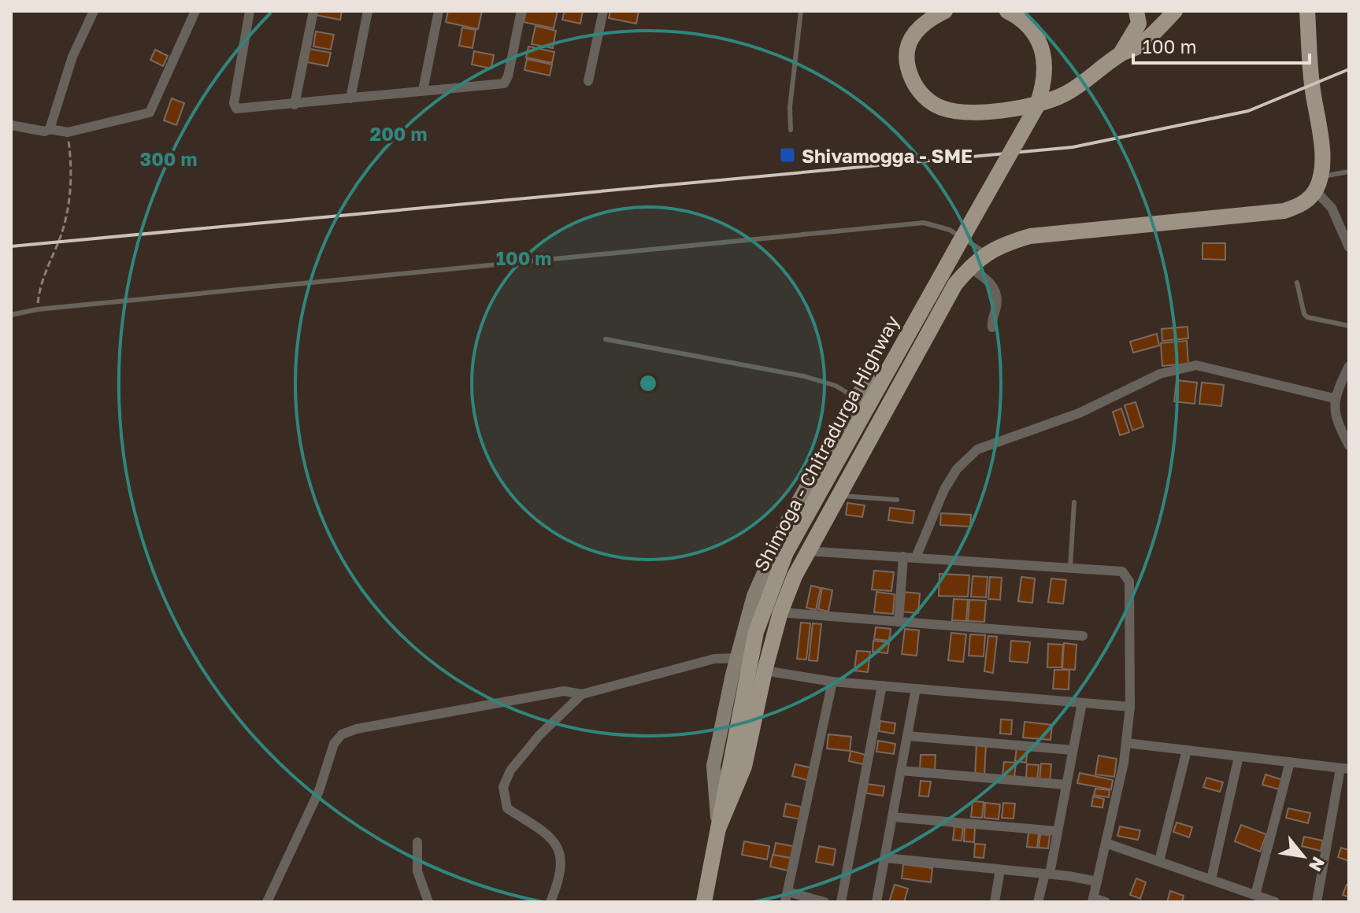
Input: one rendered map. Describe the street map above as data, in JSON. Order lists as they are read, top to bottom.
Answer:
{
  "streets": {
    "main road": ["Shimoga - Chitradurga Highway"]
  },
  "places": {
    "transit": ["Shivamogga - SME"]
  },
  "scale_bar": "100 m",
  "north": "bottom right",
  "rings": ["200 m", "300 m", "100 m"]
}
